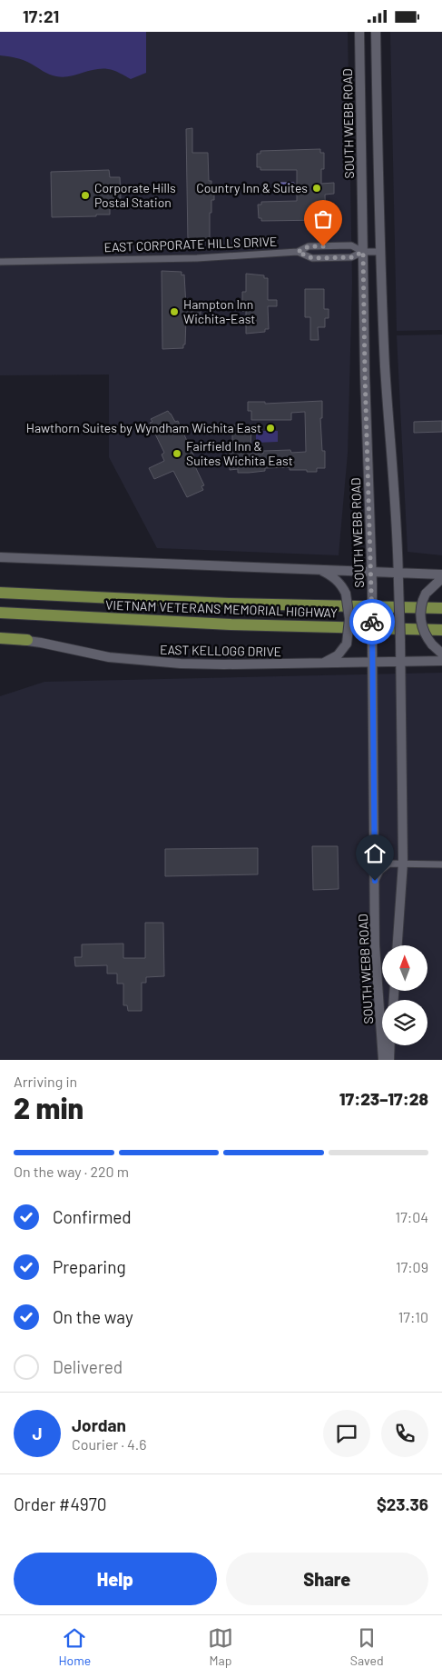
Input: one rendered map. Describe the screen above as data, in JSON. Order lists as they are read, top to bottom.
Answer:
{
  "streets": {
    "highway": ["VIETNAM VETERANS MEMORIAL HIGHWAY"],
    "main road": ["SOUTH WEBB ROAD", "EAST KELLOGG DRIVE"],
    "street": ["EAST CORPORATE HILLS DRIVE"]
  },
  "crossings": [
    ["SOUTH WEBB ROAD", "EAST CORPORATE HILLS DRIVE"],
    ["SOUTH WEBB ROAD", "EAST KELLOGG DRIVE"]
  ],
  "places": [
    "Country Inn & Suites",
    "Corporate Hills Postal Station",
    "Hampton Inn Wichita-East",
    "Hawthorn Suites by Wyndham Wichita East",
    "Fairfield Inn & Suites Wichita East"
  ],
  "north": "top",
  "page": {
    "status": "17:21",
    "heading": ["2 min", "Arriving in", "17:23–17:28"],
    "panel": [
      "Jordan",
      "Courier · 4.6",
      "Order #4970",
      "$23.36"
    ],
    "bar": "On the way · 220 m",
    "list": [
      ["Confirmed", "17:04"],
      ["Preparing", "17:09"],
      ["On the way", "17:10"],
      "Delivered"
    ],
    "round": "J",
    "buttons": ["Help", "Share"],
    "tabs": ["Home", "Map", "Saved"]
  }
}
